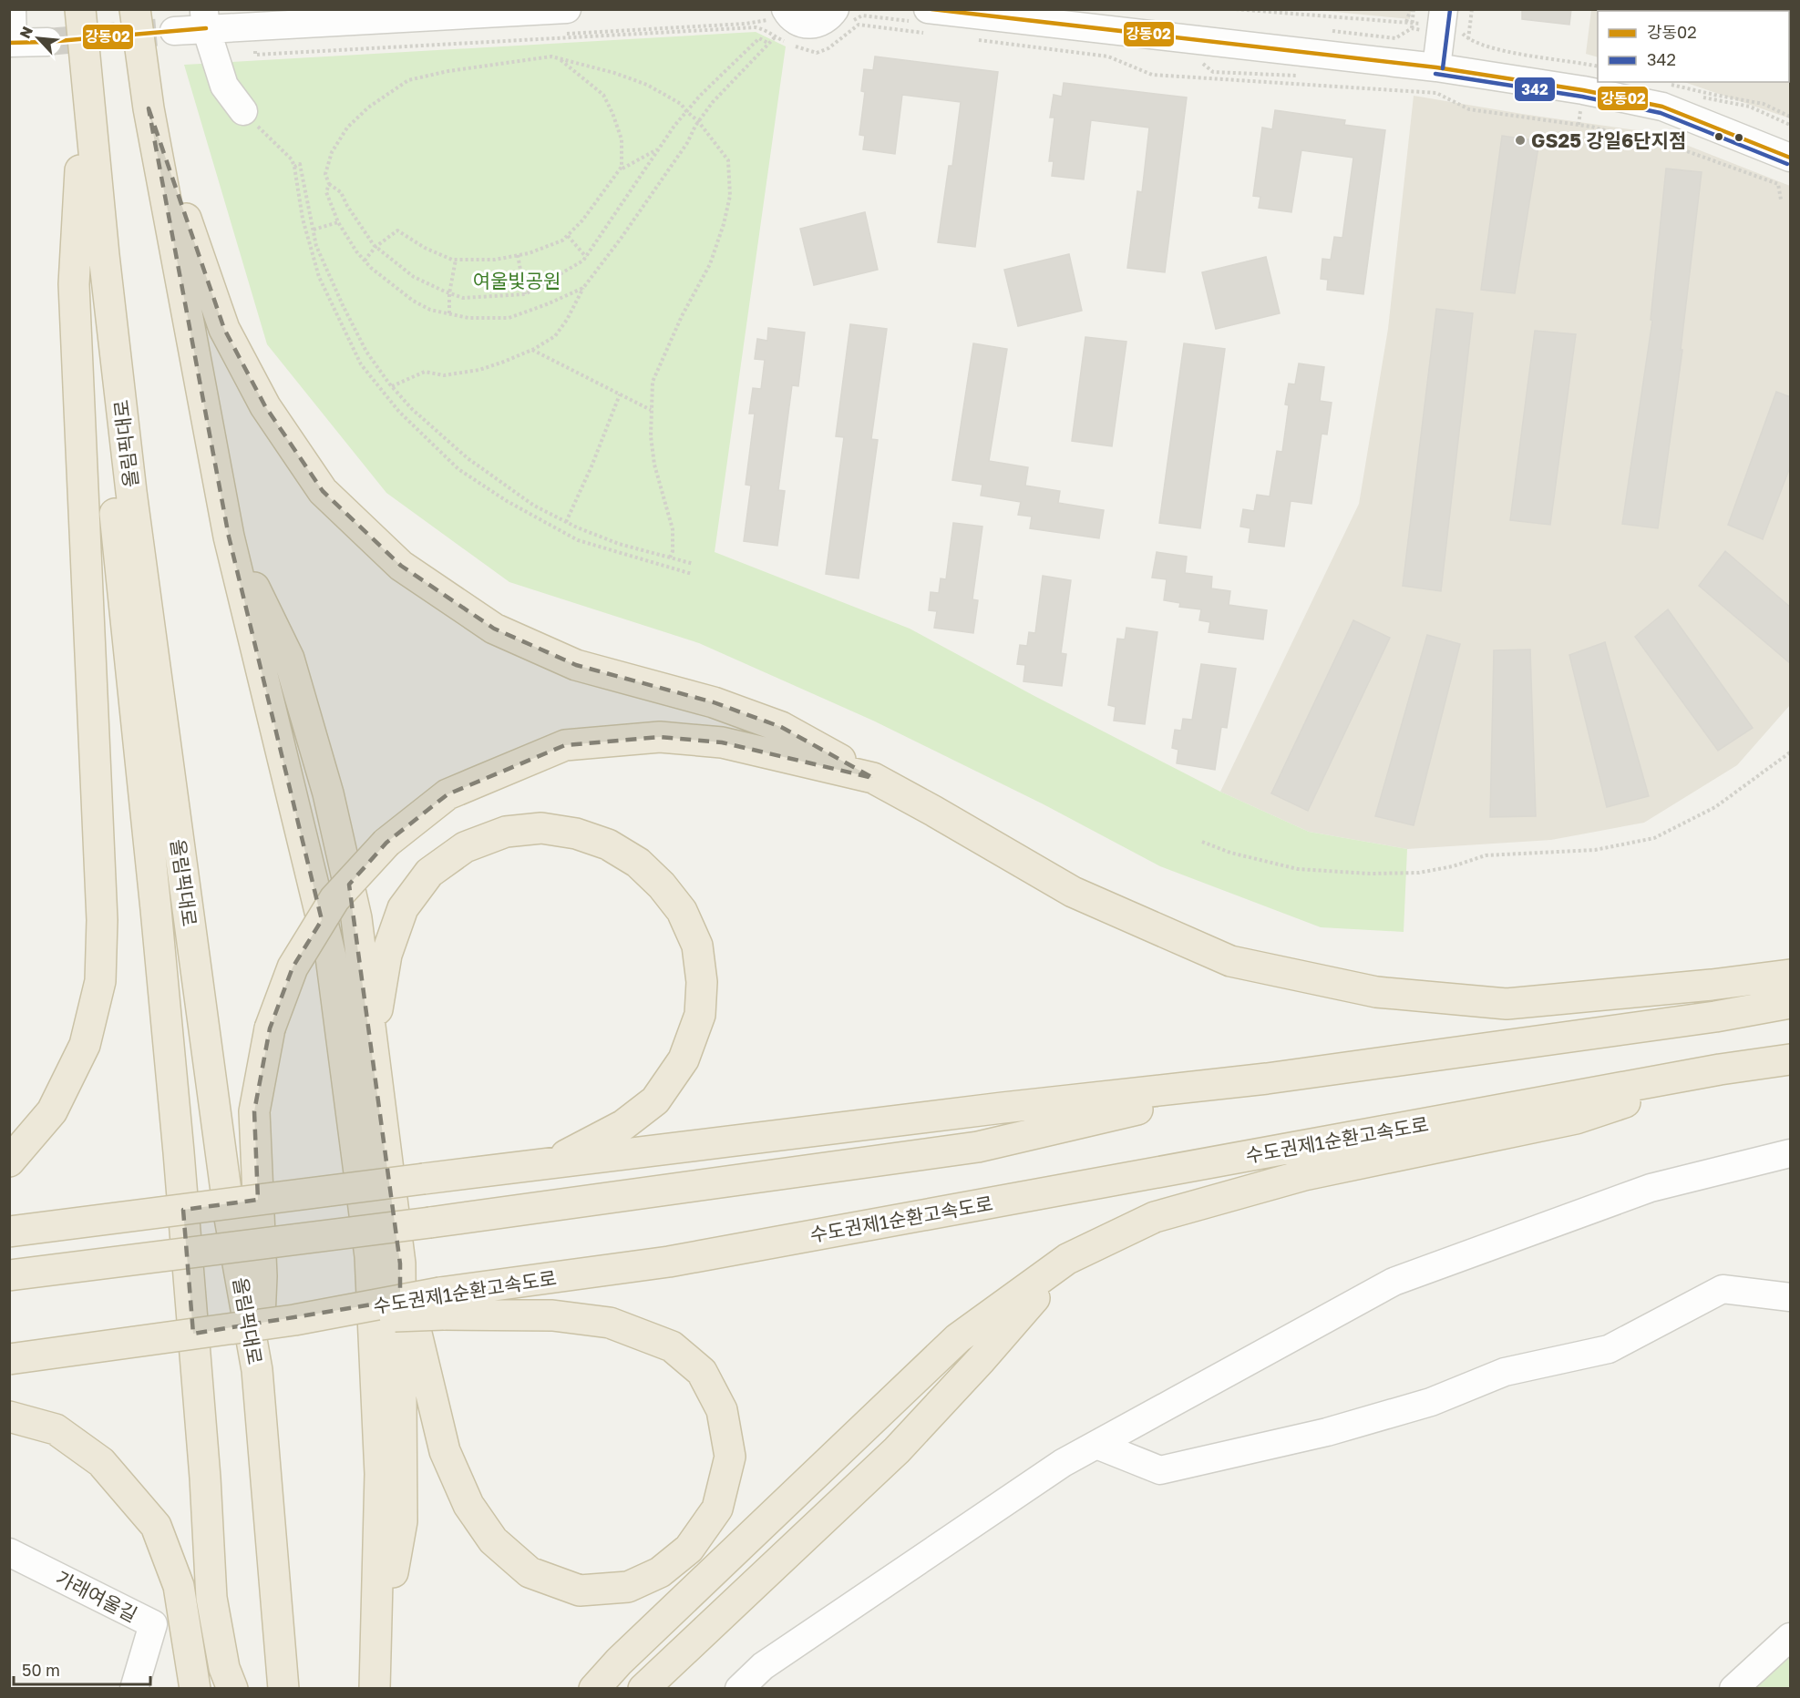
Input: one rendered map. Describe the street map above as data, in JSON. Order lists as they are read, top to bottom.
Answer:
{
  "streets": {
    "highway": ["올림픽대로", "수도권제1순환고속도로"],
    "street": ["가래여울길"]
  },
  "parks": ["여울빛공원"],
  "places": ["GS25 강일6단지점"],
  "lines": ["transit line 강동02", "transit line 342"],
  "legend": ["강동02", "342"],
  "scale_bar": "50 m",
  "north": "top left"
}
